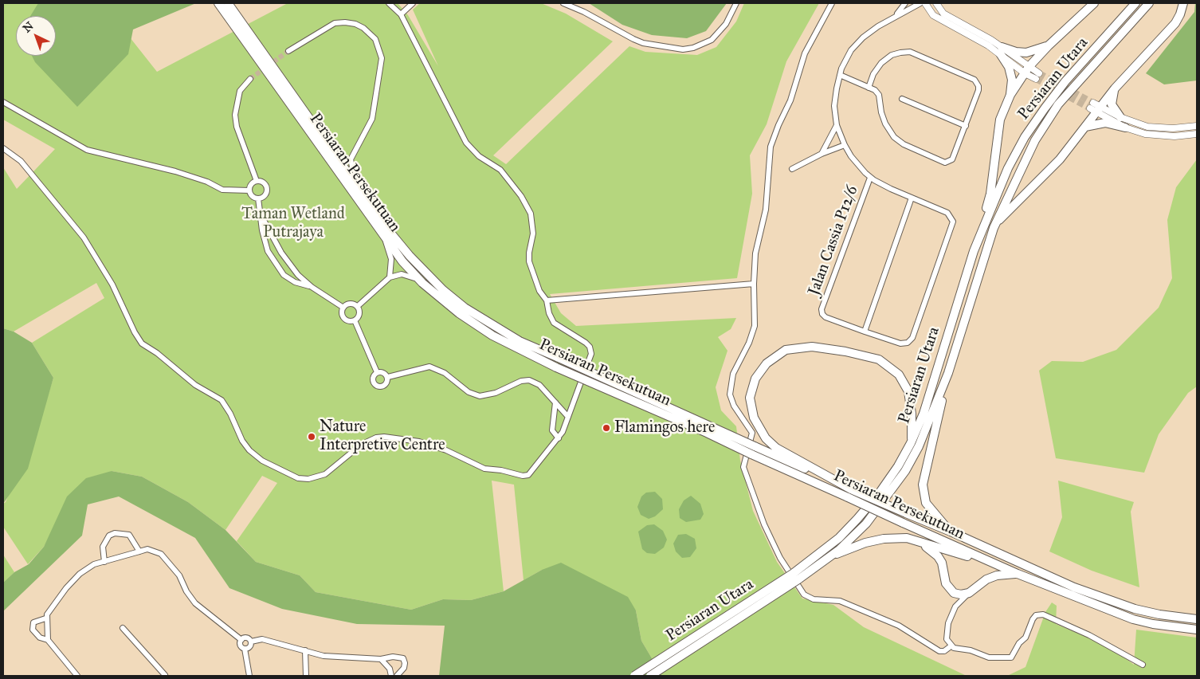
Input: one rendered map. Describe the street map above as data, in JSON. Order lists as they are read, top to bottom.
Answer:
{
  "streets": {
    "main road": ["Persiaran Utara", "Persiaran Persekutuan"],
    "street": ["Jalan Cassia P12/6"]
  },
  "parks": ["Taman Wetland Putrajaya"],
  "places": ["Flamingos here", "Nature Interpretive Centre"],
  "north": "top left"
}
